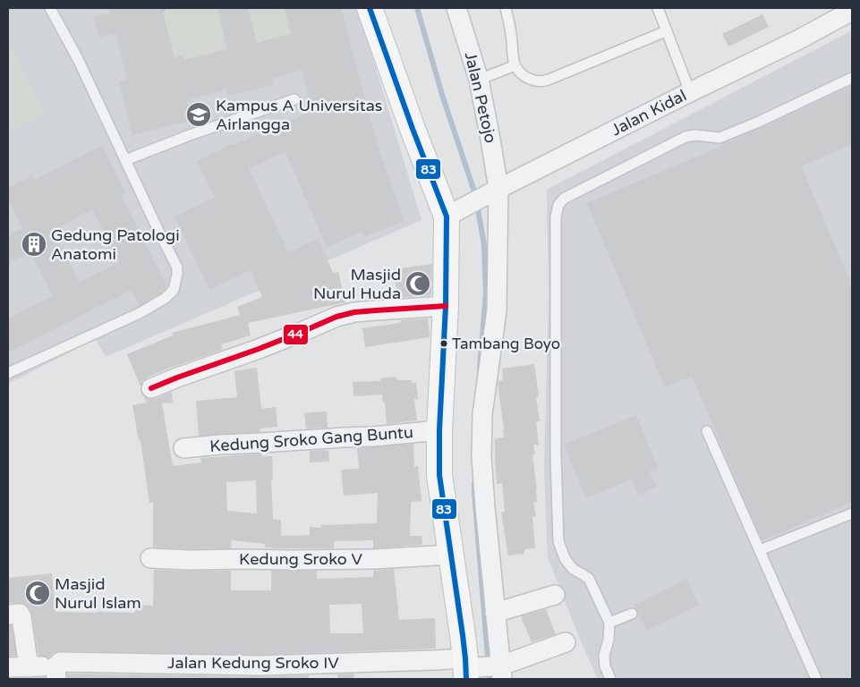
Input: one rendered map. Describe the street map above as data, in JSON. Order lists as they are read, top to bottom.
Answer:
{
  "streets": {
    "street": [
      "Jalan Petojo",
      "Jalan Kidal",
      "Kedung Sroko Gang Buntu",
      "Kedung Sroko V",
      "Jalan Kedung Sroko IV"
    ]
  },
  "crossings": [
    ["Jalan Petojo", "Jalan Kidal"]
  ],
  "places": {
    "school or university": ["Kampus A Universitas Airlangga"],
    "building": ["Gedung Patologi Anatomi"],
    "mosque": ["Masjid Nurul Huda", "Masjid Nurul Islam"],
    "other": ["Tambang Boyo"]
  },
  "lines": ["transit line 83", "transit line 44"]
}
